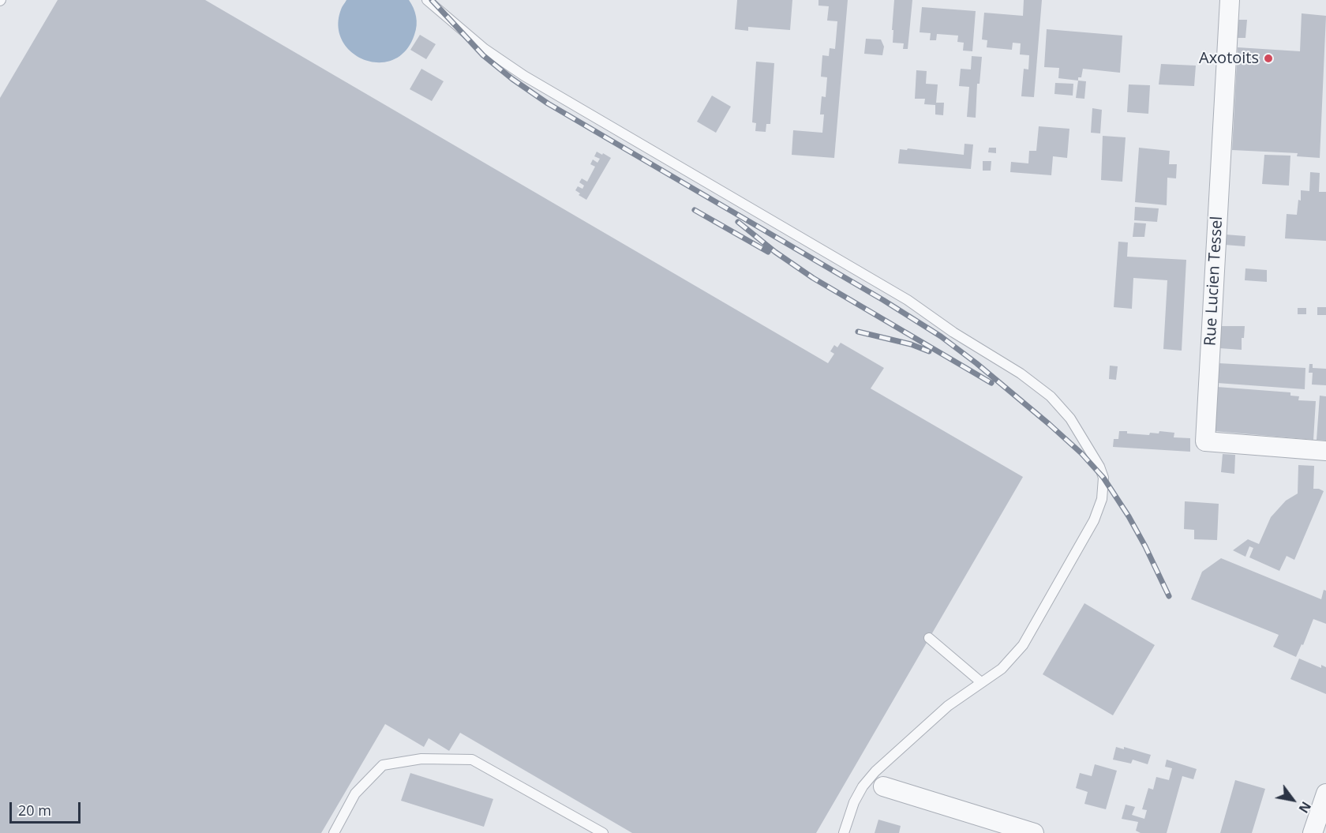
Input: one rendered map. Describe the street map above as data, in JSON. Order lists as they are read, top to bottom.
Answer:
{
  "streets": {
    "street": ["Rue Lucien Tessel"]
  },
  "places": ["Axotoits"],
  "scale_bar": "20 m",
  "north": "bottom right"
}
